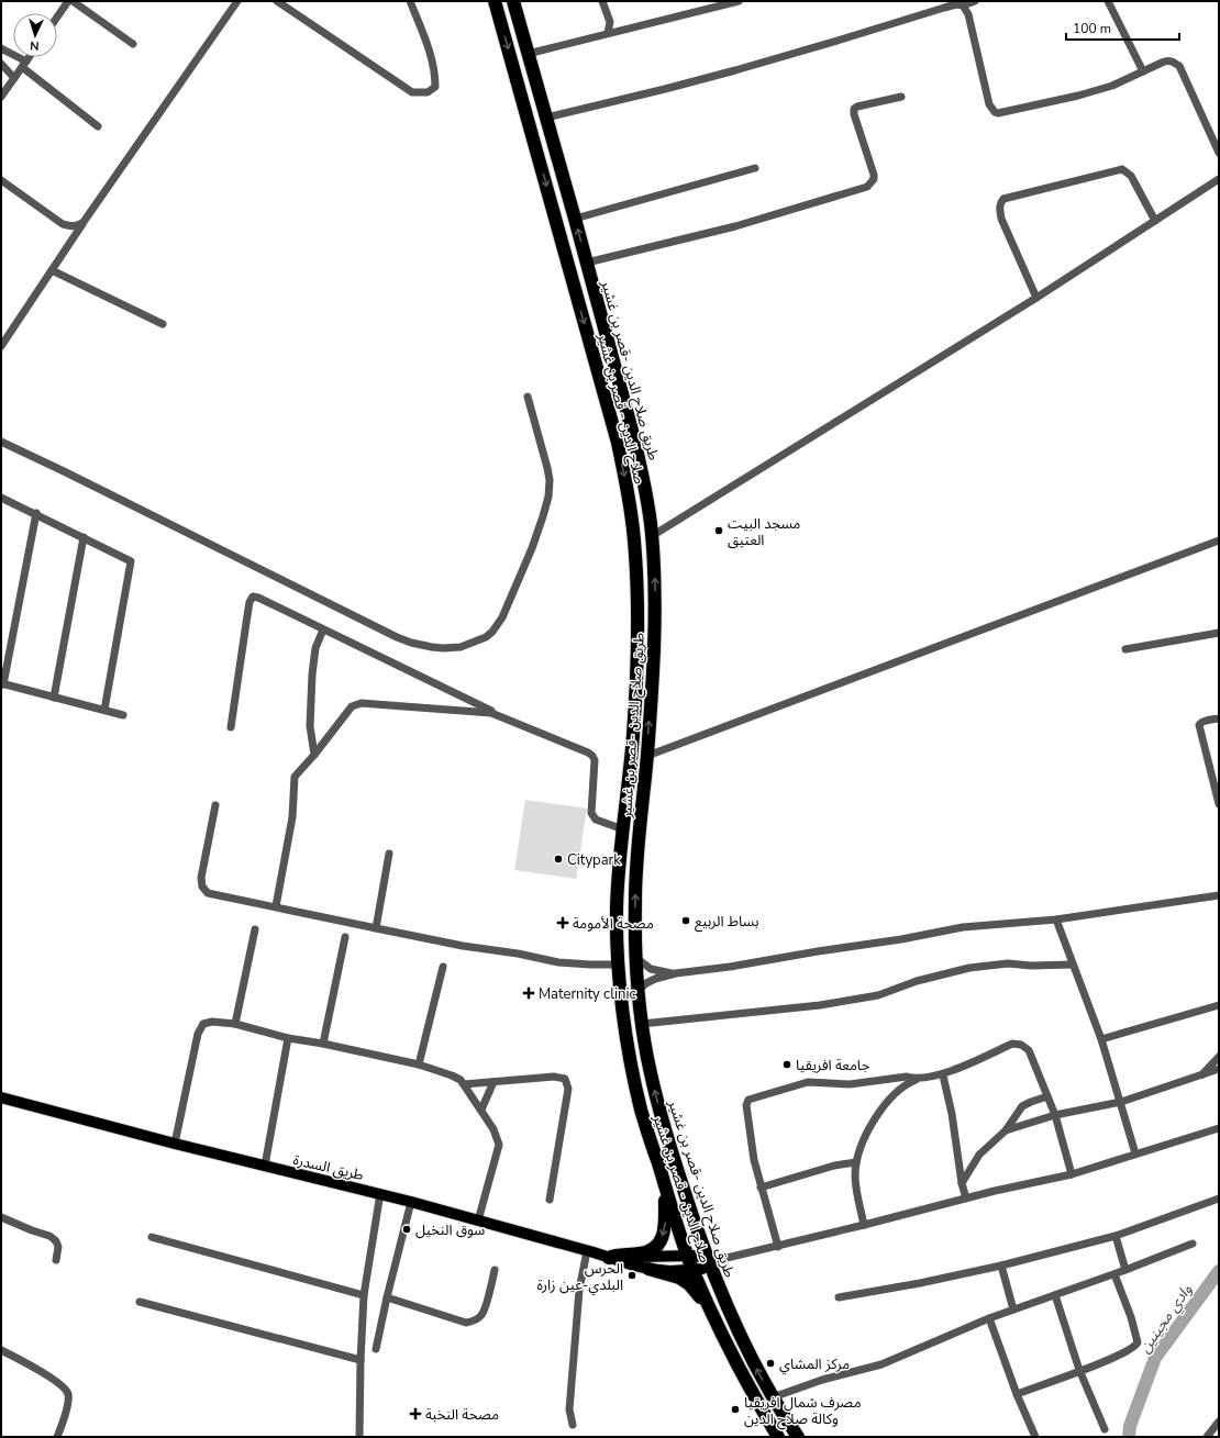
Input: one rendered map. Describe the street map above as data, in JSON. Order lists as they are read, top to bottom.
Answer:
{
  "streets": {
    "highway": ["طريق صلاح الدين -قصر بن غشير", "صلاح الدين - قصر بن غشير"],
    "main road": ["طريق السدرة"]
  },
  "crossings": [
    ["طريق صلاح الدين -قصر بن غشير", "طريق السدرة"],
    ["صلاح الدين - قصر بن غشير", "طريق السدرة"]
  ],
  "one_way": ["طريق صلاح الدين -قصر بن غشير", "صلاح الدين - قصر بن غشير"],
  "water": ["وادي مجينين"],
  "places": {
    "other": [
      "مسجد البيت العتيق",
      "Citypark",
      "بساط الربيع",
      "جامعة افريقيا",
      "سوق النخيل",
      "الحرس البلدي-عين زارة",
      "مركز المشاي",
      "مصرف شمال افريقيا وكالة صلاح الدين"
    ],
    "health": ["مصحة الأمومة", "Maternity clinic", "مصحة النخبة"]
  },
  "scale_bar": "100 m",
  "north": "bottom"
}
